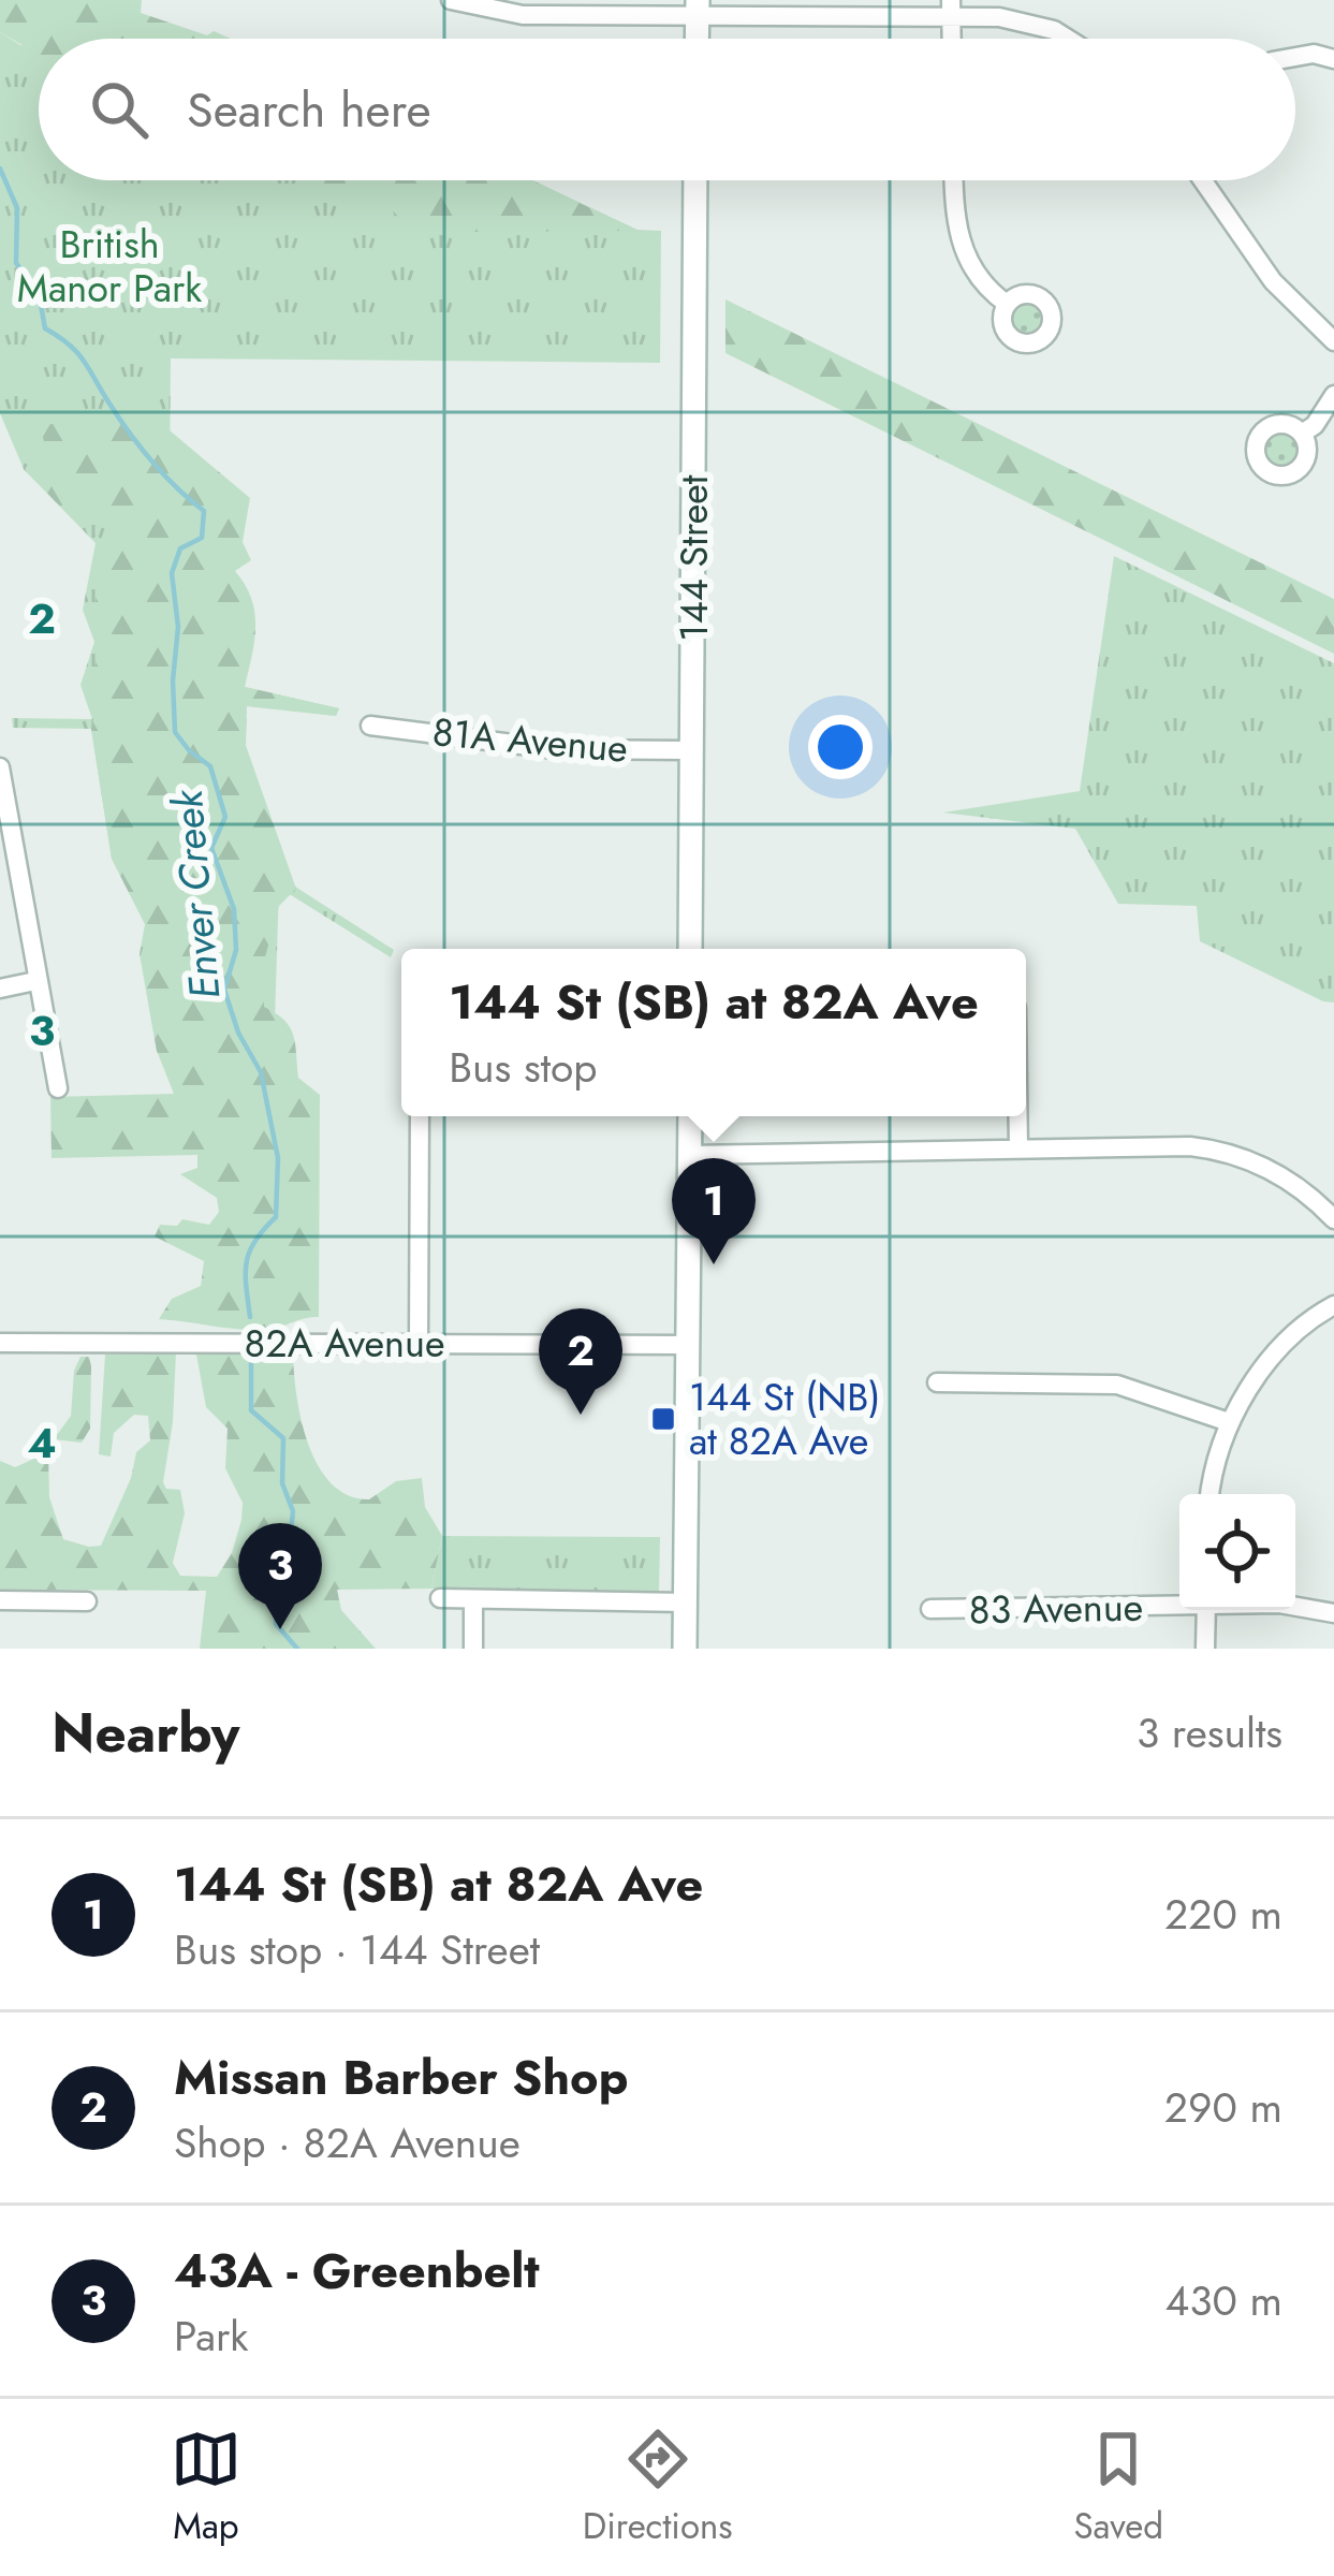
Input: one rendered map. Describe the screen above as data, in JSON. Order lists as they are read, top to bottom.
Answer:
{
  "streets": {
    "main road": ["144 Street"],
    "street": ["81A Avenue", "82A Avenue", "83 Avenue"]
  },
  "crossings": [
    ["144 Street", "81A Avenue"]
  ],
  "water": ["Enver Creek"],
  "parks": ["British Manor Park"],
  "places": {
    "transit": ["144 St (NB) at 82A Ave"]
  },
  "page": {
    "search": "Search here",
    "popup": ["144 St (SB) at 82A Ave", "Bus stop"],
    "pins": ["1", "2", "3"],
    "heading": ["Nearby", "3 results"],
    "list": [
      {
        "mark": "1",
        "name": "144 St (SB) at 82A Ave",
        "note": "Bus stop · 144 Street",
        "value": "220 m"
      },
      {
        "mark": "2",
        "name": "Missan Barber Shop",
        "note": "Shop · 82A Avenue",
        "value": "290 m"
      },
      {
        "mark": "3",
        "name": "43A - Greenbelt",
        "note": "Park",
        "value": "430 m"
      }
    ],
    "nav": ["Map", "Directions", "Saved"]
  },
  "grid": {
    "rows": ["2", "3", "4"]
  }
}
